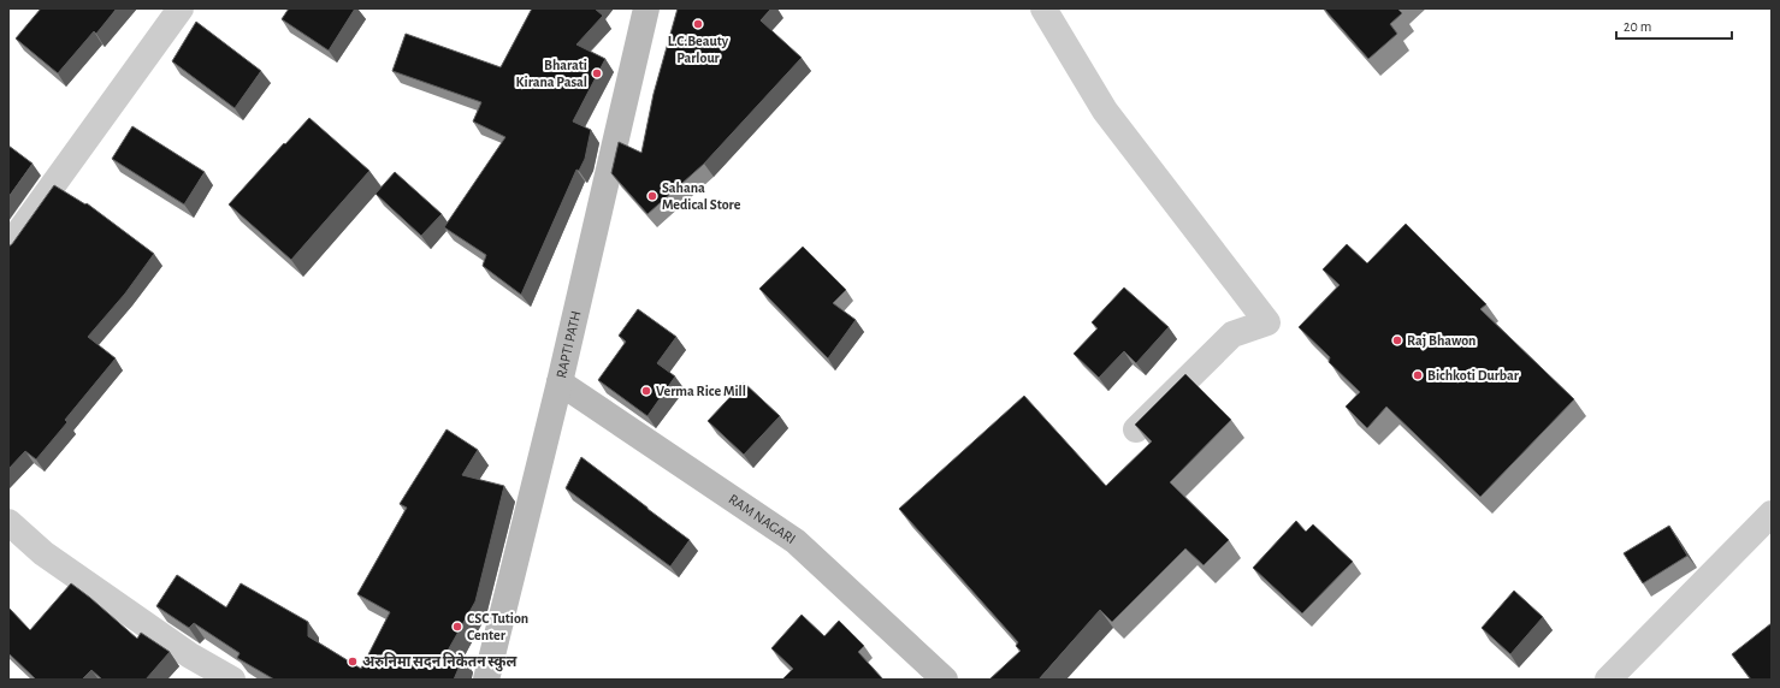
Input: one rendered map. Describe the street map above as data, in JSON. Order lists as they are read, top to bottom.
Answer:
{
  "streets": {
    "main road": ["RAPTI PATH", "RAM NAGARI"]
  },
  "crossings": [
    ["RAPTI PATH", "RAM NAGARI"]
  ],
  "places": [
    "L.C.Beauty Parlour",
    "Bharati Kirana Pasal",
    "Sahana Medical Store",
    "Raj Bhawon",
    "Bichkoti Durbar",
    "Verma Rice Mill",
    "CSC Tution Center",
    "अरुनिमा सदन निकेतन स्कुल"
  ],
  "scale_bar": "20 m"
}
